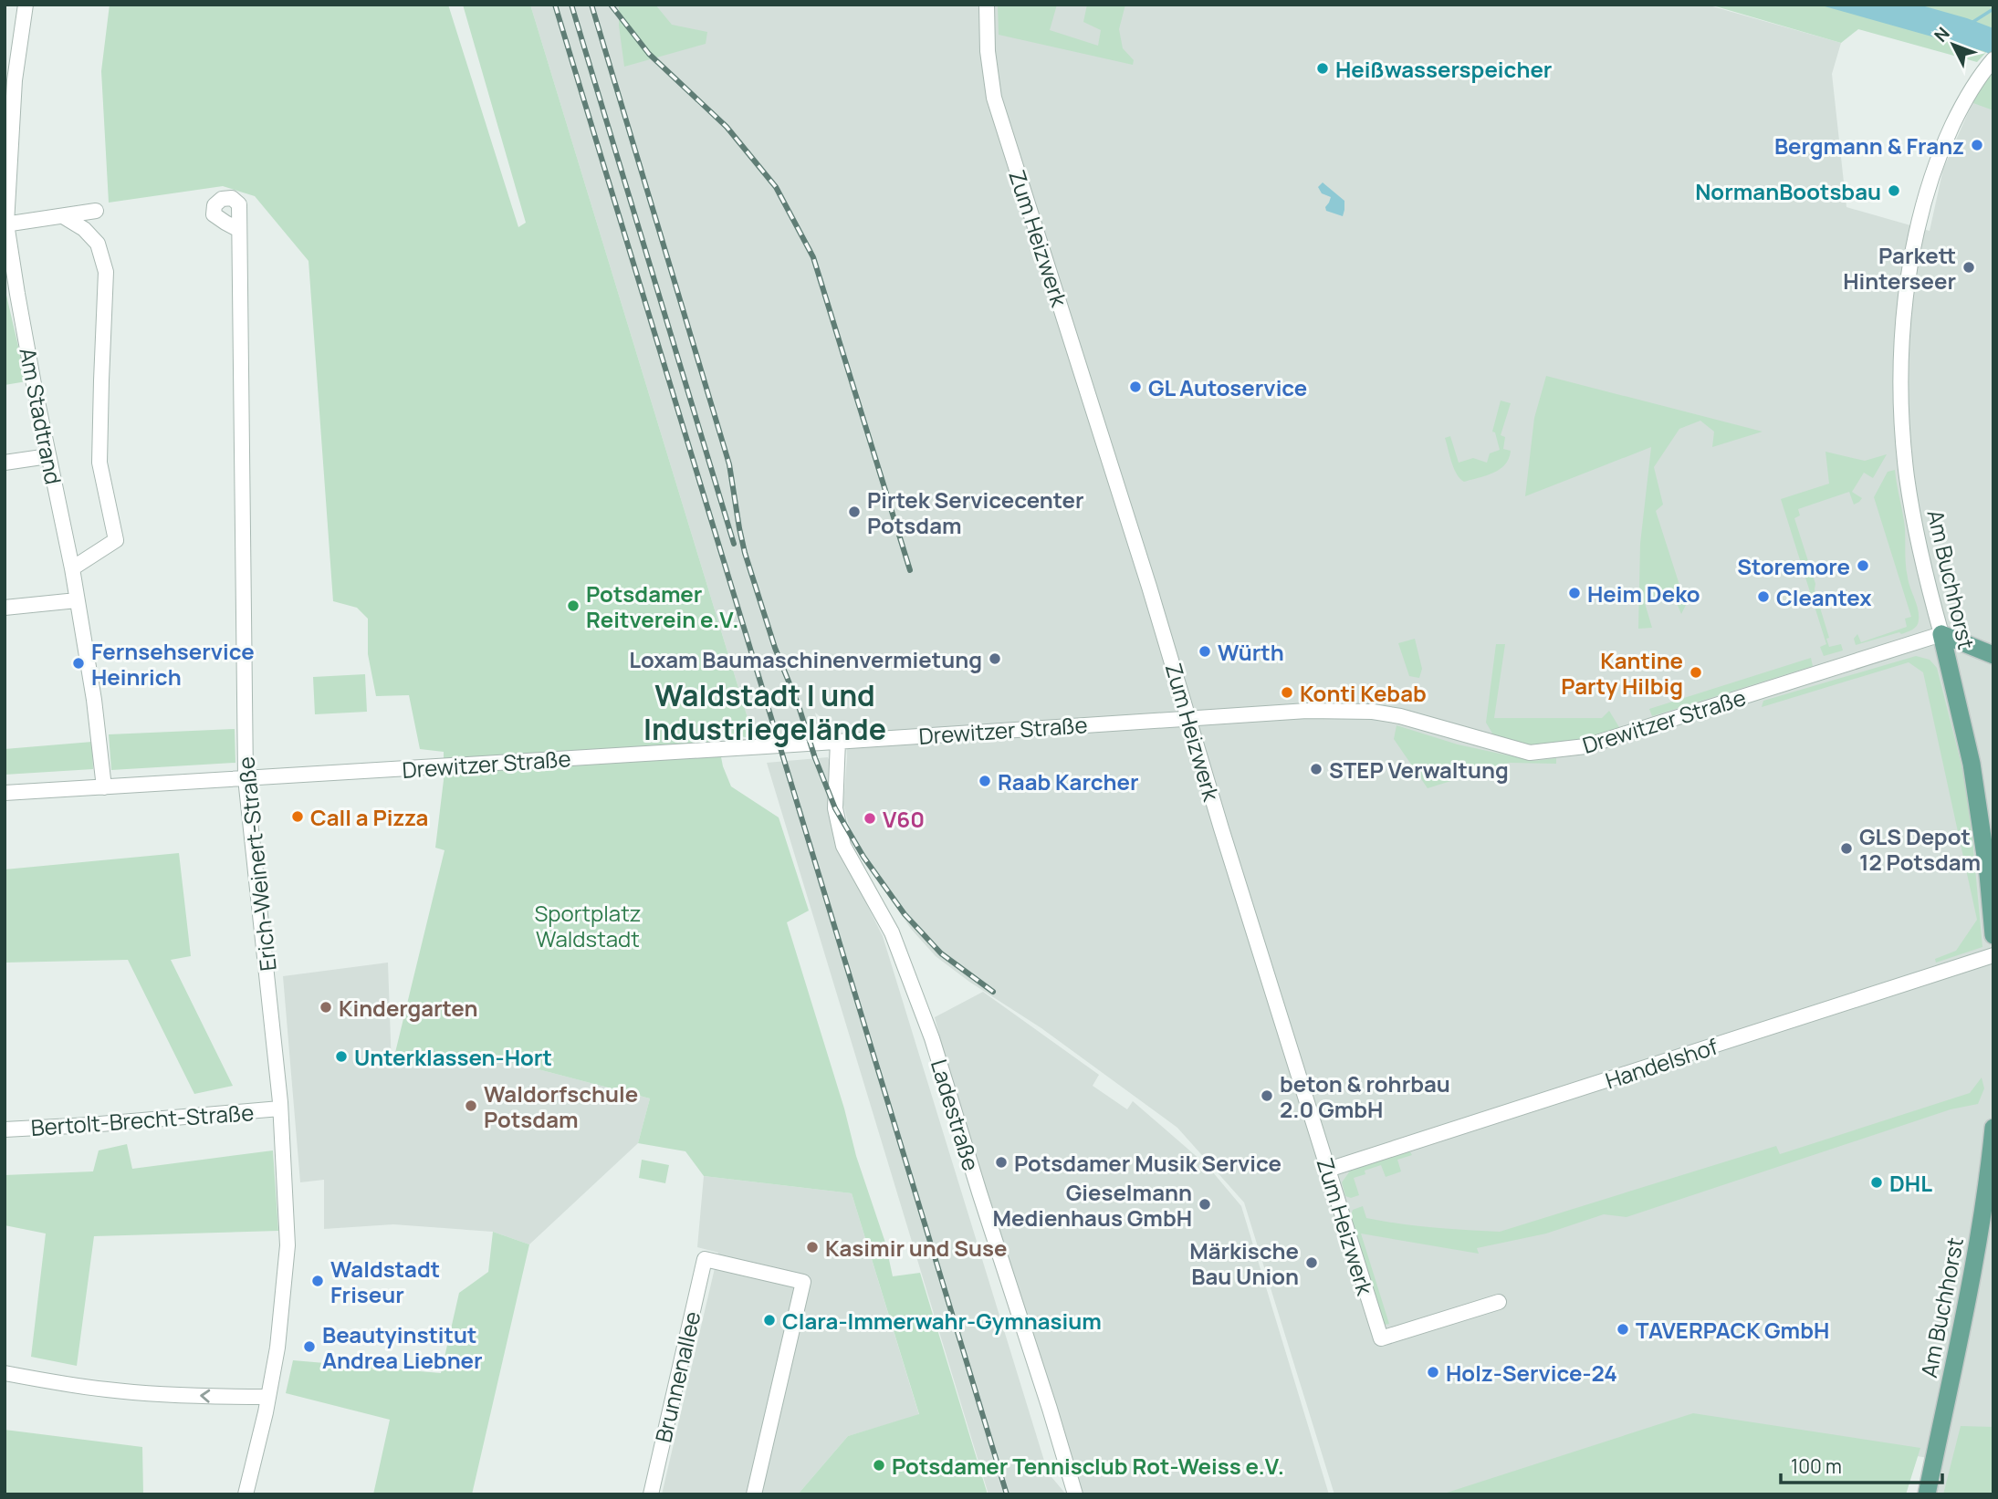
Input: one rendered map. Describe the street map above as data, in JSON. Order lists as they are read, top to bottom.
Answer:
{
  "streets": {
    "main road": ["Am Buchhorst"],
    "street": [
      "Zum Heizwerk",
      "Am Stadtrand",
      "Drewitzer Straße",
      "Erich-Weinert-Straße",
      "Handelshof",
      "Ladestraße",
      "Bertolt-Brecht-Straße",
      "Brunnenallee"
    ]
  },
  "crossings": [
    ["Zum Heizwerk", "Drewitzer Straße"],
    ["Zum Heizwerk", "Handelshof"],
    ["Am Stadtrand", "Drewitzer Straße"],
    ["Am Buchhorst", "Drewitzer Straße"],
    ["Drewitzer Straße", "Erich-Weinert-Straße"],
    ["Drewitzer Straße", "Ladestraße"],
    ["Erich-Weinert-Straße", "Bertolt-Brecht-Straße"]
  ],
  "districts": ["Waldstadt I und Industriegelände"],
  "parks": ["Sportplatz Waldstadt"],
  "places": [
    "Heißwasserspeicher",
    "Bergmann & Franz",
    "NormanBootsbau",
    "Parkett Hinterseer",
    "GL Autoservice",
    "Pirtek Servicecenter Potsdam",
    "Storemore",
    "Heim Deko",
    "Cleantex",
    "Potsdamer Reitverein e.V.",
    "Würth",
    "Loxam Baumaschinenvermietung",
    "Fernsehservice Heinrich",
    "Kantine Party Hilbig",
    "Konti Kebab",
    "STEP Verwaltung",
    "Raab Karcher",
    "Call a Pizza",
    "V60",
    "GLS Depot 12 Potsdam",
    "Kindergarten",
    "Unterklassen-Hort",
    "beton & rohrbau 2.0 GmbH",
    "Waldorfschule Potsdam",
    "Potsdamer Musik Service",
    "DHL",
    "Gieselmann Medienhaus GmbH",
    "Kasimir und Suse",
    "Märkische Bau Union",
    "Waldstadt Friseur",
    "Clara-Immerwahr-Gymnasium",
    "TAVERPACK GmbH",
    "Beautyinstitut Andrea Liebner",
    "Holz-Service-24",
    "Potsdamer Tennisclub Rot-Weiss e.V."
  ],
  "scale_bar": "100 m",
  "north": "top left"
}
